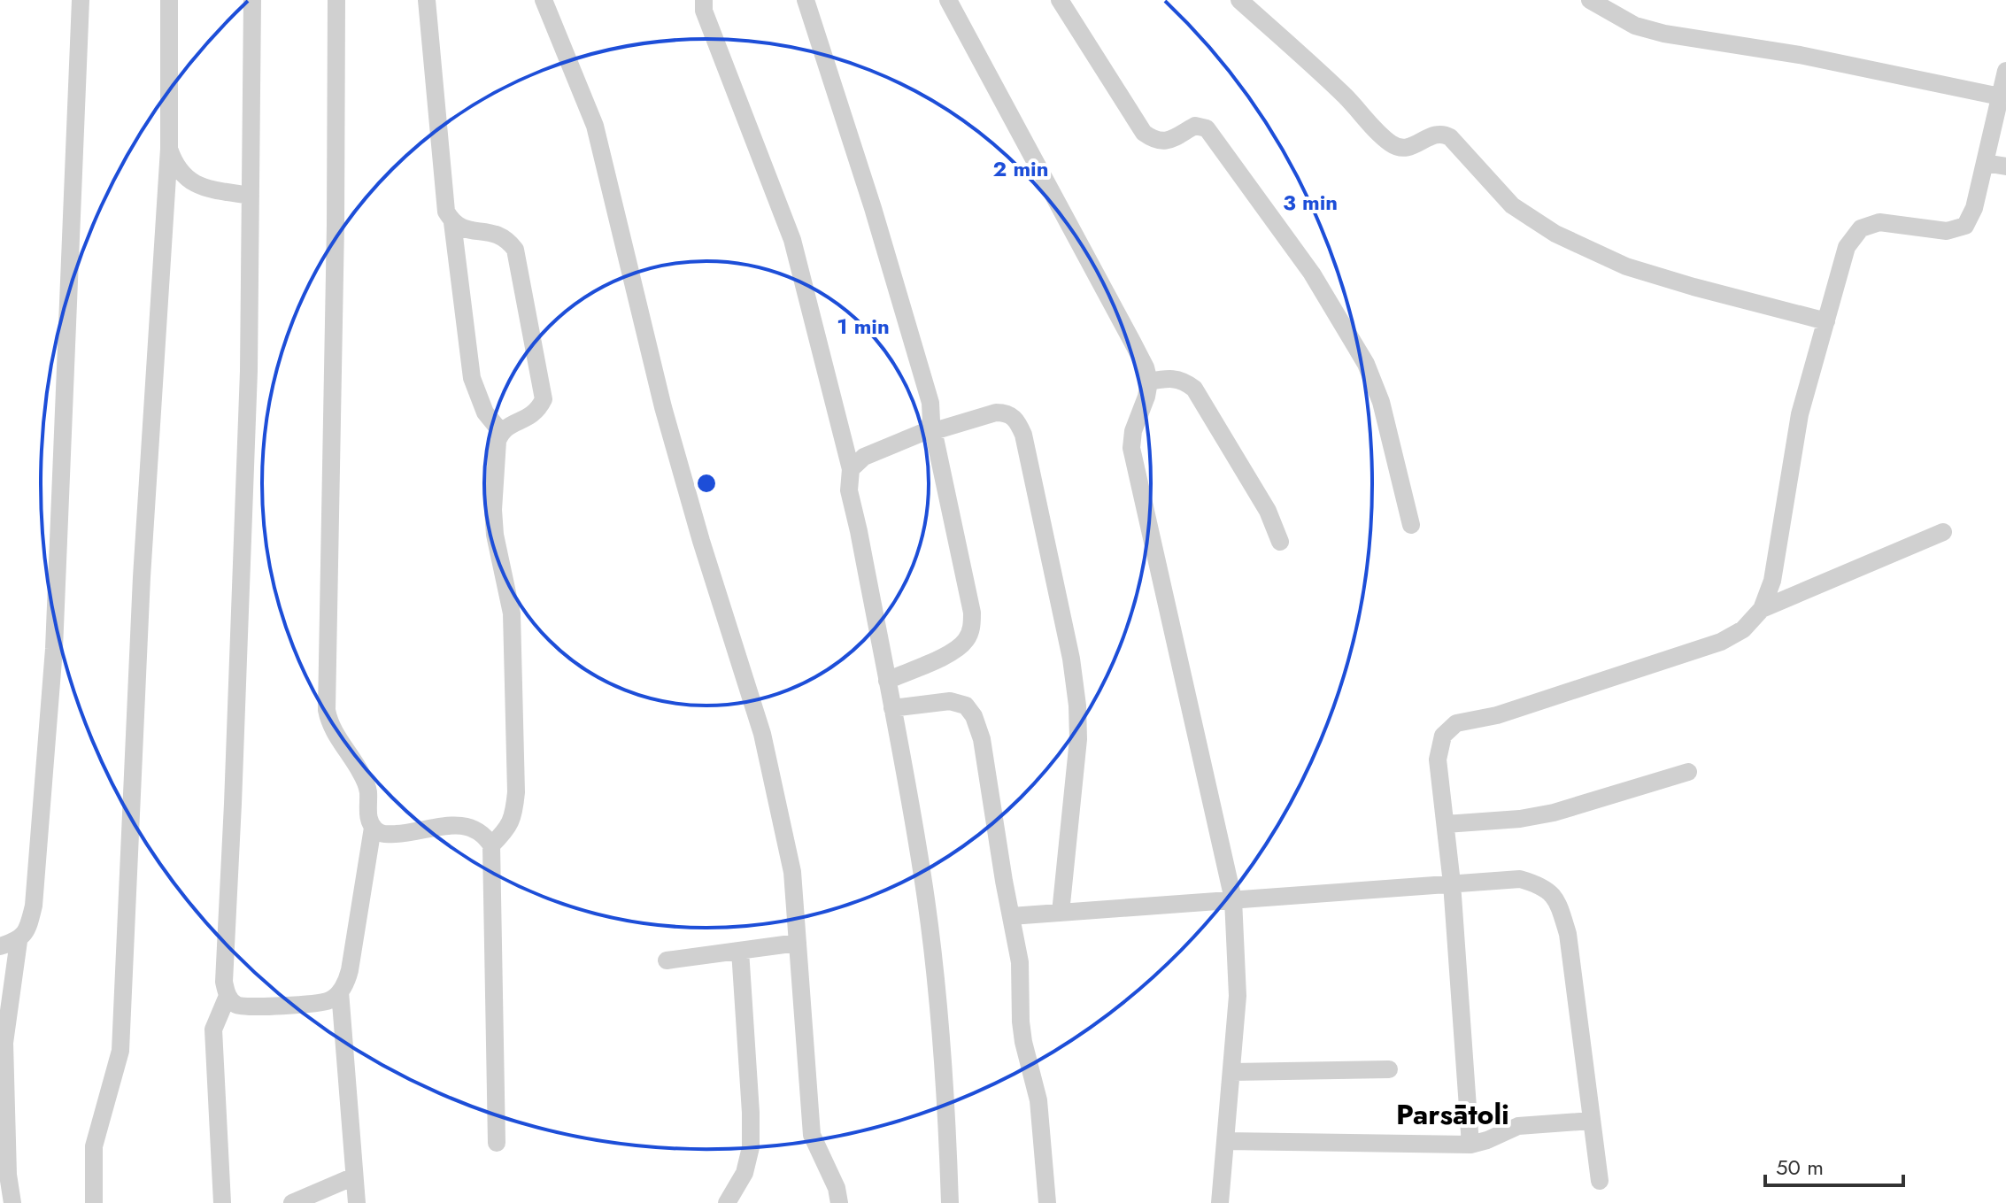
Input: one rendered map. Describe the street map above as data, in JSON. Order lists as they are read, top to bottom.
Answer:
{
  "districts": ["Parsātoli"],
  "scale_bar": "50 m",
  "rings": ["2 min", "3 min", "1 min"]
}
